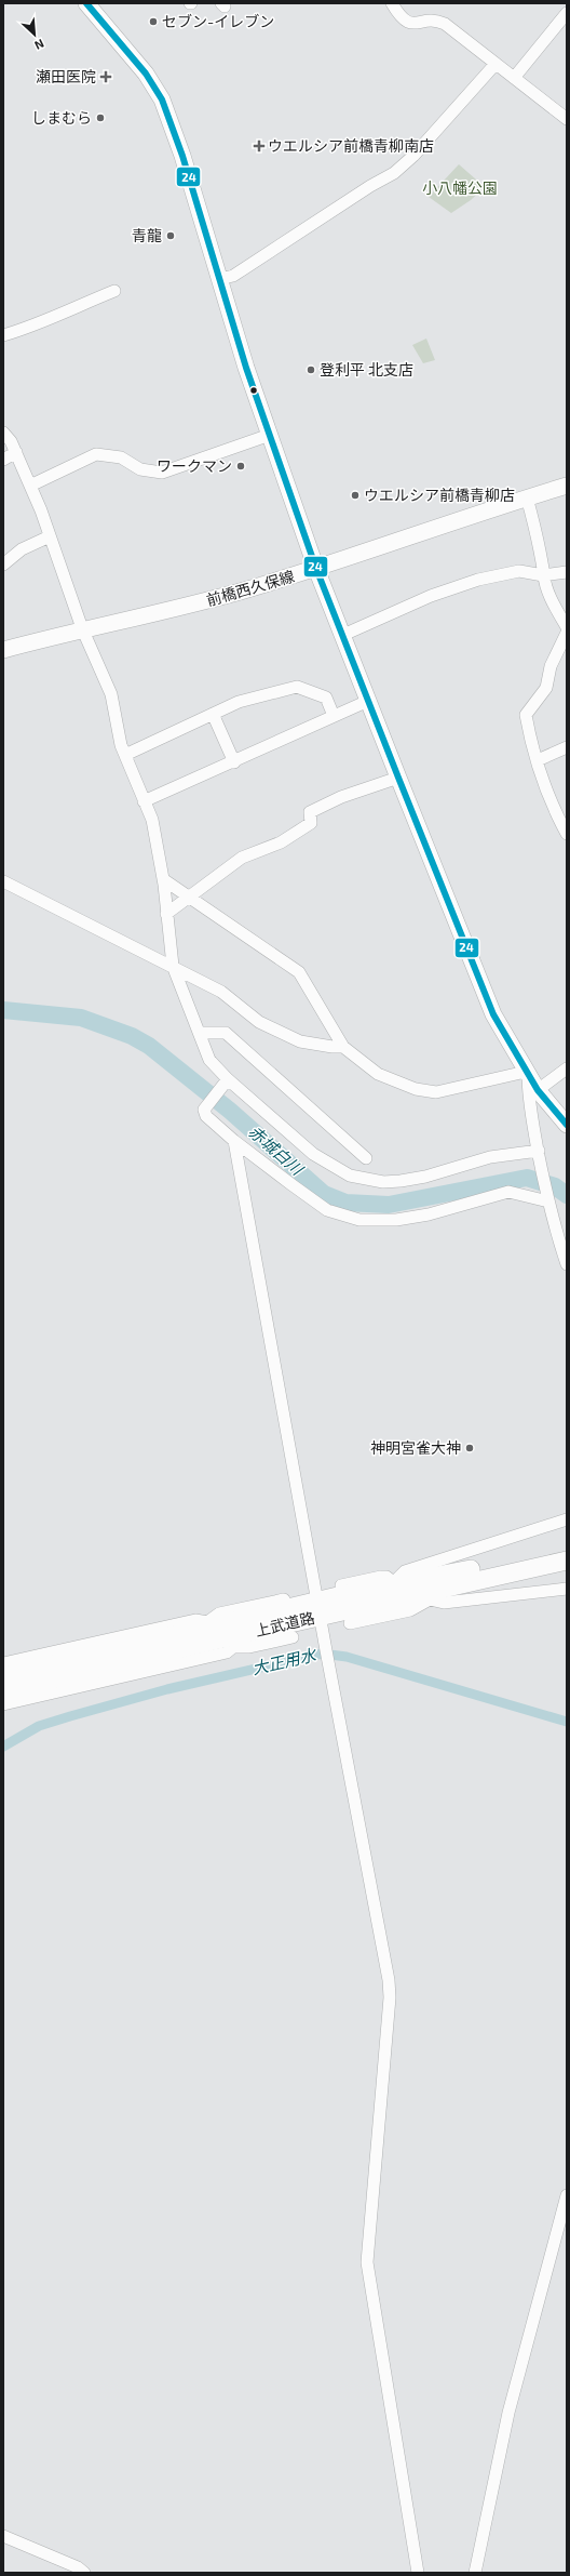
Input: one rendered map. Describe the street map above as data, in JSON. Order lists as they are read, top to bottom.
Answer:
{
  "streets": {
    "highway": ["上武道路"],
    "main road": ["前橋西久保線"]
  },
  "water": ["赤城白川", "大正用水"],
  "parks": ["小八幡公園"],
  "places": {
    "other": [
      "セブン-イレブン",
      "しまむら",
      "青龍",
      "登利平 北支店",
      "ワークマン",
      "ウエルシア前橋青柳店",
      "神明宮雀大神"
    ],
    "health": ["瀬田医院", "ウエルシア前橋青柳南店"]
  },
  "lines": ["transit line 24"],
  "north": "bottom right"
}
